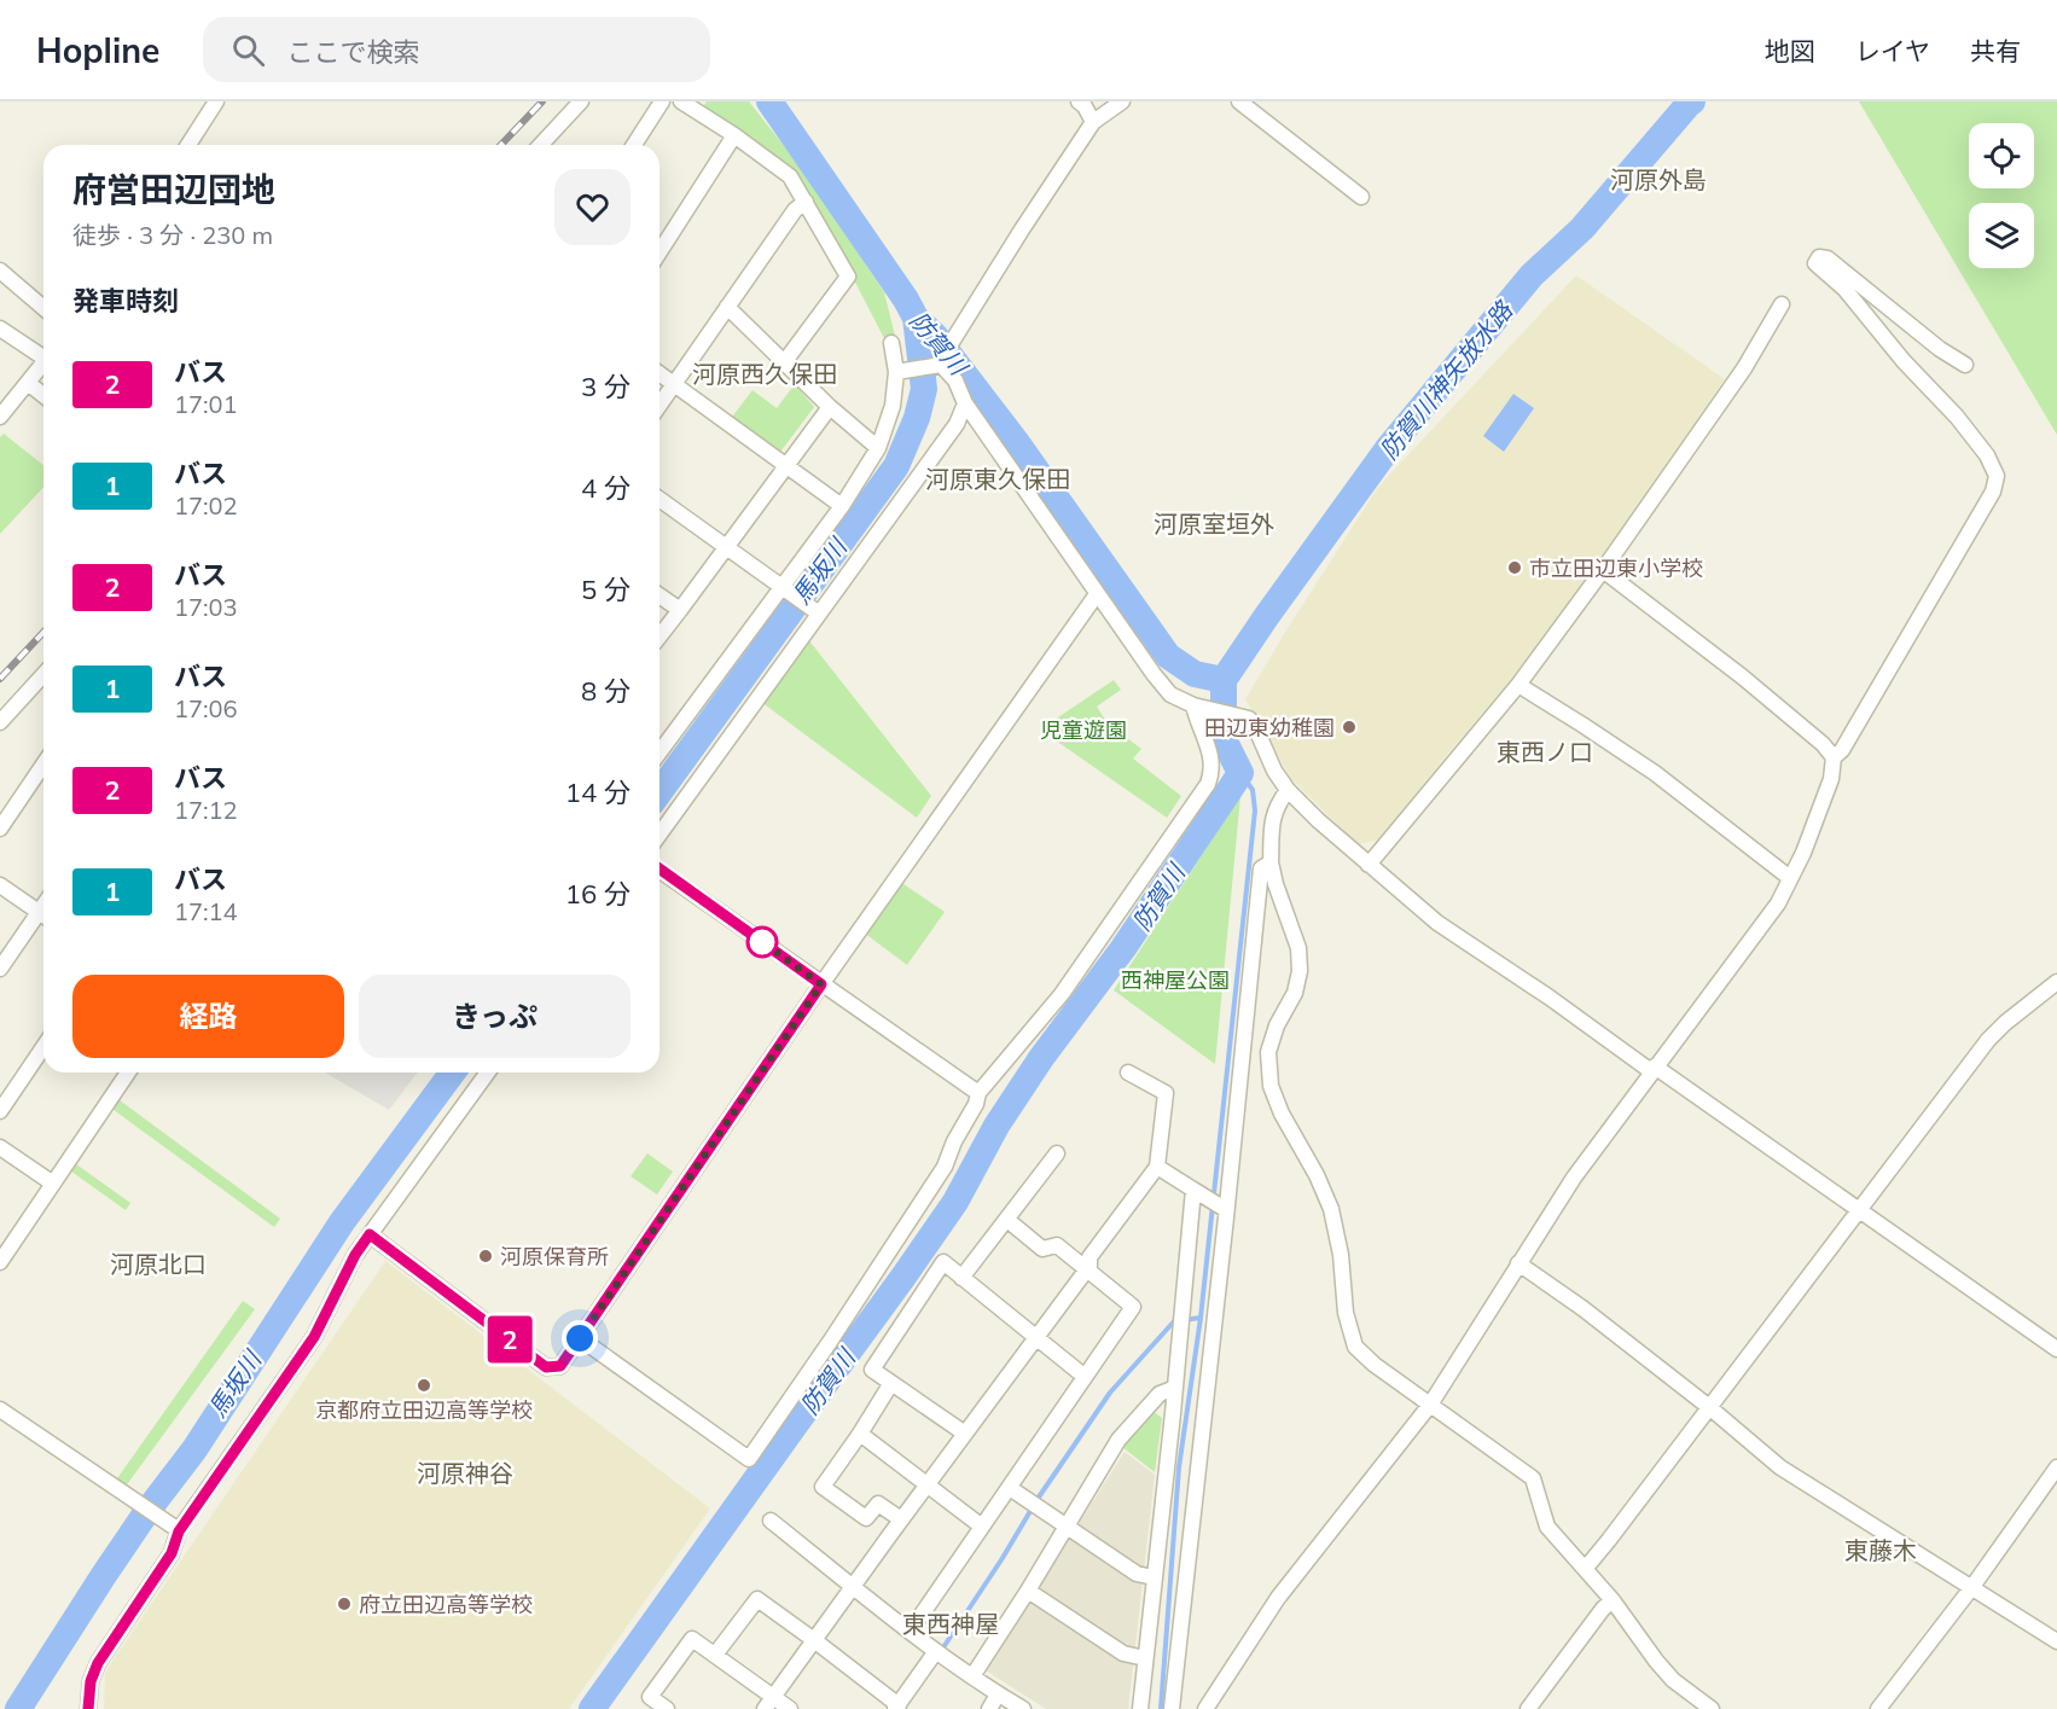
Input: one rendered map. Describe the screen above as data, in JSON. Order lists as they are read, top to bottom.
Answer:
{
  "districts": [
    "河原外島",
    "河原西久保田",
    "河原東久保田",
    "河原室垣外",
    "東西ノ口",
    "河原北口",
    "河原神谷",
    "東藤木",
    "東西神屋"
  ],
  "water": ["防賀川", "防賀川神矢放水路", "馬坂川"],
  "parks": ["児童遊園", "西神屋公園"],
  "places": [
    "市立田辺東小学校",
    "田辺東幼稚園",
    "河原保育所",
    "京都府立田辺高等学校",
    "府立田辺高等学校"
  ],
  "lines": ["bus line 2"],
  "page": {
    "header": "Hopline",
    "search": "ここで検索",
    "nav": ["地図", "レイヤ", "共有"],
    "on_map": "2",
    "heading": [
      ["府営田辺団地", "徒歩 · 3 分 · 230 m"],
      "発車時刻"
    ],
    "list": [
      {
        "mark": "2",
        "name": "バス",
        "note": "17:01",
        "value": "3 分"
      },
      {
        "mark": "1",
        "name": "バス",
        "note": "17:02",
        "value": "4 分"
      },
      {
        "mark": "2",
        "name": "バス",
        "note": "17:03",
        "value": "5 分"
      },
      {
        "mark": "1",
        "name": "バス",
        "note": "17:06",
        "value": "8 分"
      },
      {
        "mark": "2",
        "name": "バス",
        "note": "17:12",
        "value": "14 分"
      },
      {
        "mark": "1",
        "name": "バス",
        "note": "17:14",
        "value": "16 分"
      }
    ],
    "buttons": ["経路", "きっぷ"]
  }
}
